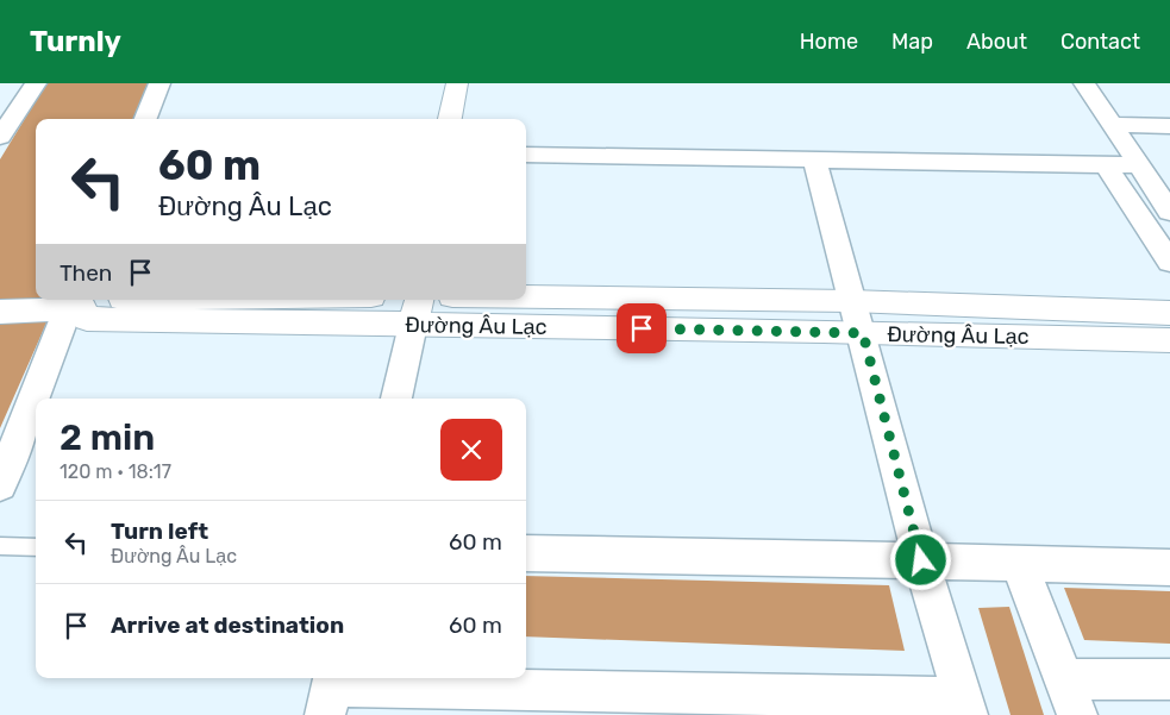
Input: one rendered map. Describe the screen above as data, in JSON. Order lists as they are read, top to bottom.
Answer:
{
  "streets": {
    "street": ["Đường Âu Lạc"]
  },
  "page": {
    "header": "Turnly",
    "nav": [
      "Home",
      "Map",
      "About",
      "Contact"
    ],
    "turn": ["60 m", "Đường Âu Lạc"],
    "then": "Then",
    "heading": ["2 min", "120 m · 18:17"],
    "list": [
      {
        "name": "Turn left",
        "note": "Đường Âu Lạc",
        "value": "60 m"
      },
      {
        "name": "Arrive at destination",
        "value": "60 m"
      }
    ]
  }
}
